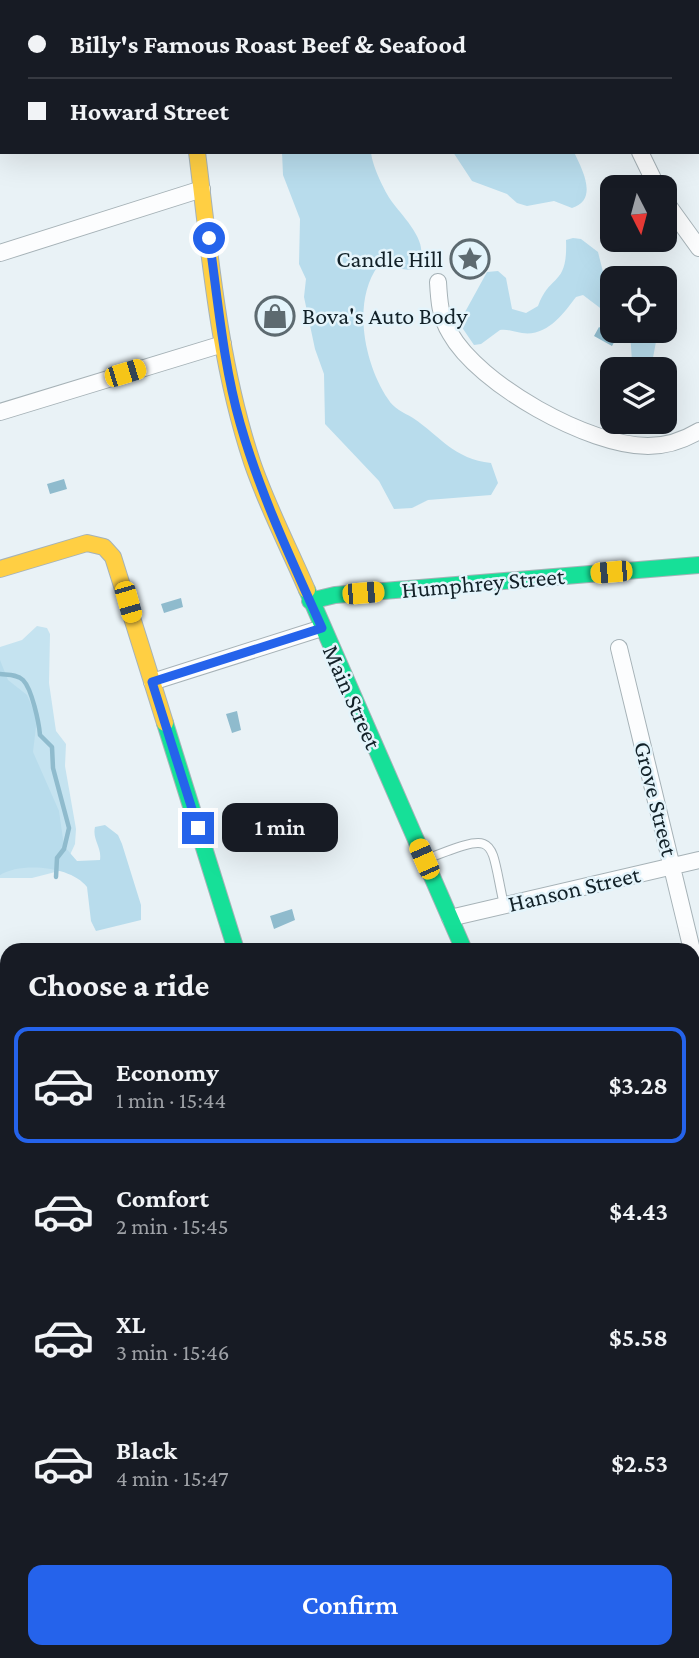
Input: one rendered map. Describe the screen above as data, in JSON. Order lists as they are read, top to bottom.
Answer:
{
  "streets": {
    "street": [
      "Humphrey Street",
      "Main Street",
      "Grove Street",
      "Hanson Street"
    ]
  },
  "crossings": [
    ["Humphrey Street", "Main Street"],
    ["Main Street", "Hanson Street"],
    ["Grove Street", "Hanson Street"]
  ],
  "places": {
    "place": ["Candle Hill"],
    "shop": ["Bova's Auto Body"]
  },
  "north": "bottom",
  "page": {
    "banner": ["Billy's Famous Roast Beef & Seafood", "Howard Street"],
    "bubble": "1 min",
    "heading": "Choose a ride",
    "list": [
      {
        "name": "Economy",
        "note": "1 min · 15:44",
        "value": "$3.28"
      },
      {
        "name": "Comfort",
        "note": "2 min · 15:45",
        "value": "$4.43"
      },
      {
        "name": "XL",
        "note": "3 min · 15:46",
        "value": "$5.58"
      },
      {
        "name": "Black",
        "note": "4 min · 15:47",
        "value": "$2.53"
      }
    ],
    "buttons": "Confirm"
  }
}
